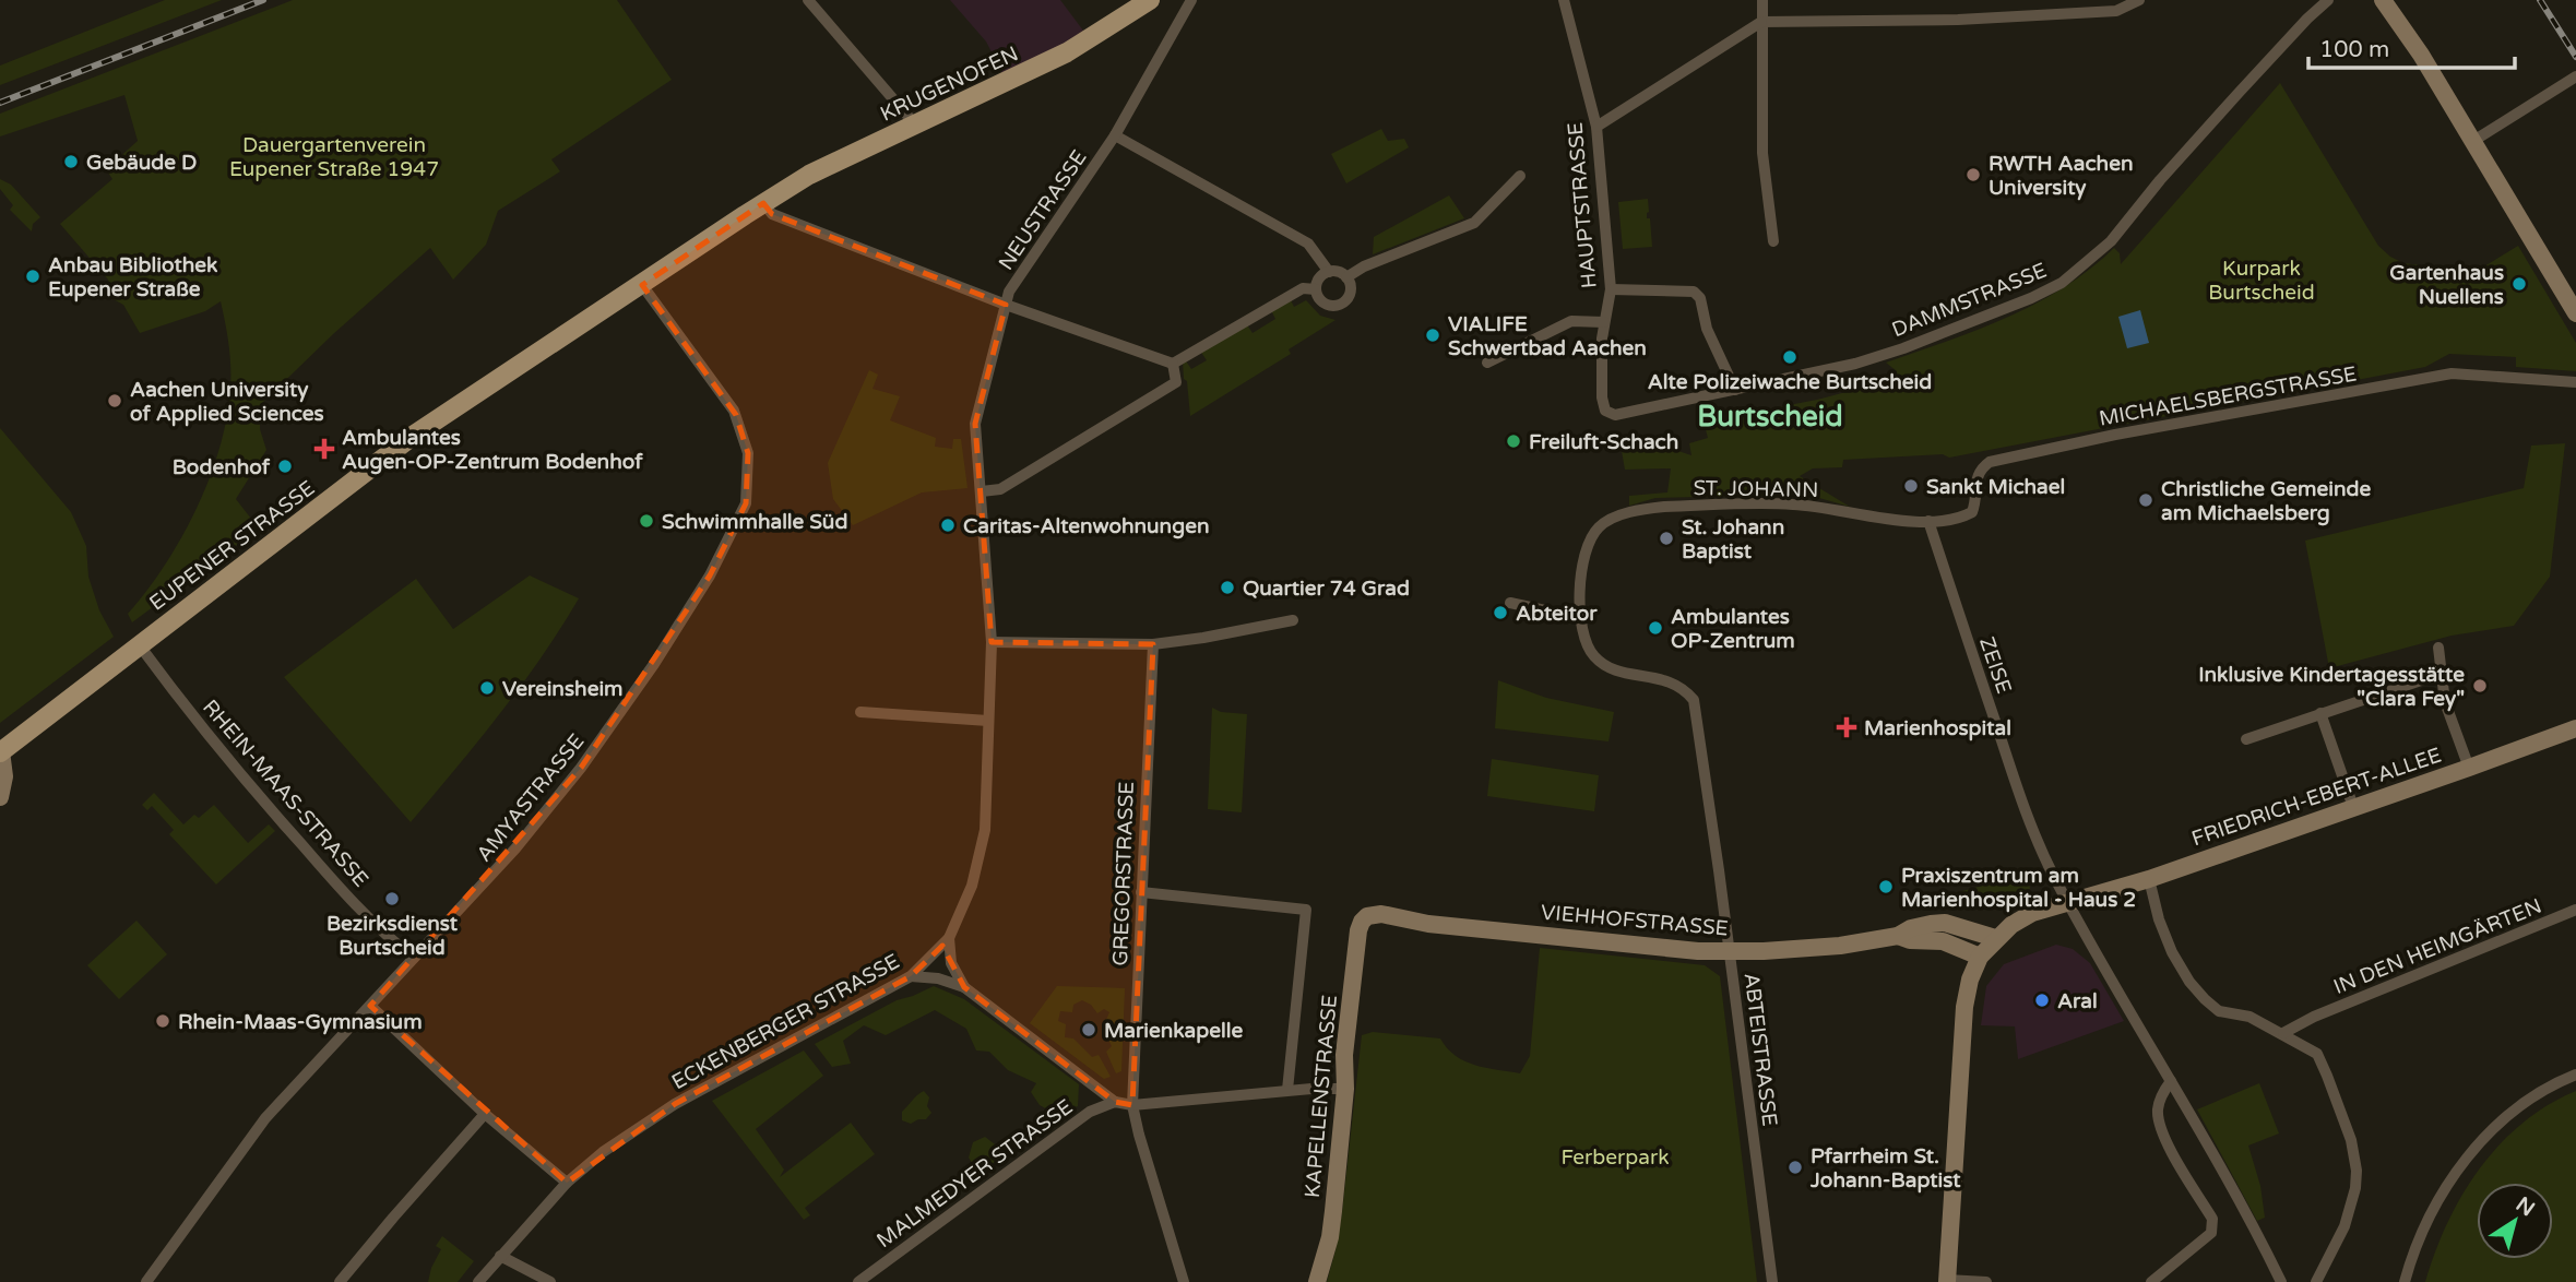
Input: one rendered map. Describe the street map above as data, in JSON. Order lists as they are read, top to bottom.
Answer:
{
  "streets": {
    "main road": [
      "KRUGENOFEN",
      "EUPENER STRASSE",
      "FRIEDRICH-EBERT-ALLEE",
      "VIEHHOFSTRASSE",
      "KAPELLENSTRASSE"
    ],
    "street": [
      "HAUPTSTRASSE",
      "NEUSTRASSE",
      "DAMMSTRASSE",
      "MICHAELSBERGSTRASSE",
      "ST. JOHANN",
      "ZEISE",
      "RHEIN-MAAS-STRASSE",
      "AMYASTRASSE",
      "GREGORSTRASSE",
      "IN DEN HEIMGÄRTEN",
      "ECKENBERGER STRASSE",
      "ABTEISTRASSE",
      "MALMEDYER STRASSE"
    ]
  },
  "crossings": [
    ["KRUGENOFEN", "EUPENER STRASSE"],
    ["HAUPTSTRASSE", "DAMMSTRASSE"],
    ["NEUSTRASSE", "ECKENBERGER STRASSE"],
    ["MICHAELSBERGSTRASSE", "ST. JOHANN"],
    ["MICHAELSBERGSTRASSE", "ZEISE"],
    ["ST. JOHANN", "ZEISE"],
    ["ST. JOHANN", "ABTEISTRASSE"],
    ["EUPENER STRASSE", "RHEIN-MAAS-STRASSE"],
    ["EUPENER STRASSE", "AMYASTRASSE"],
    ["ZEISE", "FRIEDRICH-EBERT-ALLEE"],
    ["RHEIN-MAAS-STRASSE", "AMYASTRASSE"],
    ["FRIEDRICH-EBERT-ALLEE", "VIEHHOFSTRASSE"],
    ["GREGORSTRASSE", "KAPELLENSTRASSE"],
    ["VIEHHOFSTRASSE", "ABTEISTRASSE"],
    ["VIEHHOFSTRASSE", "KAPELLENSTRASSE"]
  ],
  "districts": ["Burtscheid"],
  "parks": ["Dauergartenverein Eupener Straße 1947", "Kurpark Burtscheid", "Ferberpark"],
  "places": {
    "other": [
      "Gebäude D",
      "RWTH Aachen University",
      "Anbau Bibliothek Eupener Straße",
      "Gartenhaus Nuellens",
      "VIALIFE Schwertbad Aachen",
      "Alte Polizeiwache Burtscheid",
      "Aachen University of Applied Sciences",
      "Freiluft-Schach",
      "Bodenhof",
      "Sankt Michael",
      "Christliche Gemeinde am Michaelsberg",
      "Schwimmhalle Süd",
      "Caritas-Altenwohnungen",
      "St. Johann Baptist",
      "Quartier 74 Grad",
      "Abteitor",
      "Ambulantes OP-Zentrum",
      "Inklusive Kindertagesstätte \"Clara Fey\"",
      "Vereinsheim",
      "Praxiszentrum am Marienhospital - Haus 2",
      "Bezirksdienst Burtscheid",
      "Aral",
      "Rhein-Maas-Gymnasium",
      "Marienkapelle",
      "Pfarrheim St. Johann-Baptist"
    ],
    "health": ["Ambulantes Augen-OP-Zentrum Bodenhof", "Marienhospital"]
  },
  "scale_bar": "100 m",
  "north": "top right"
}
